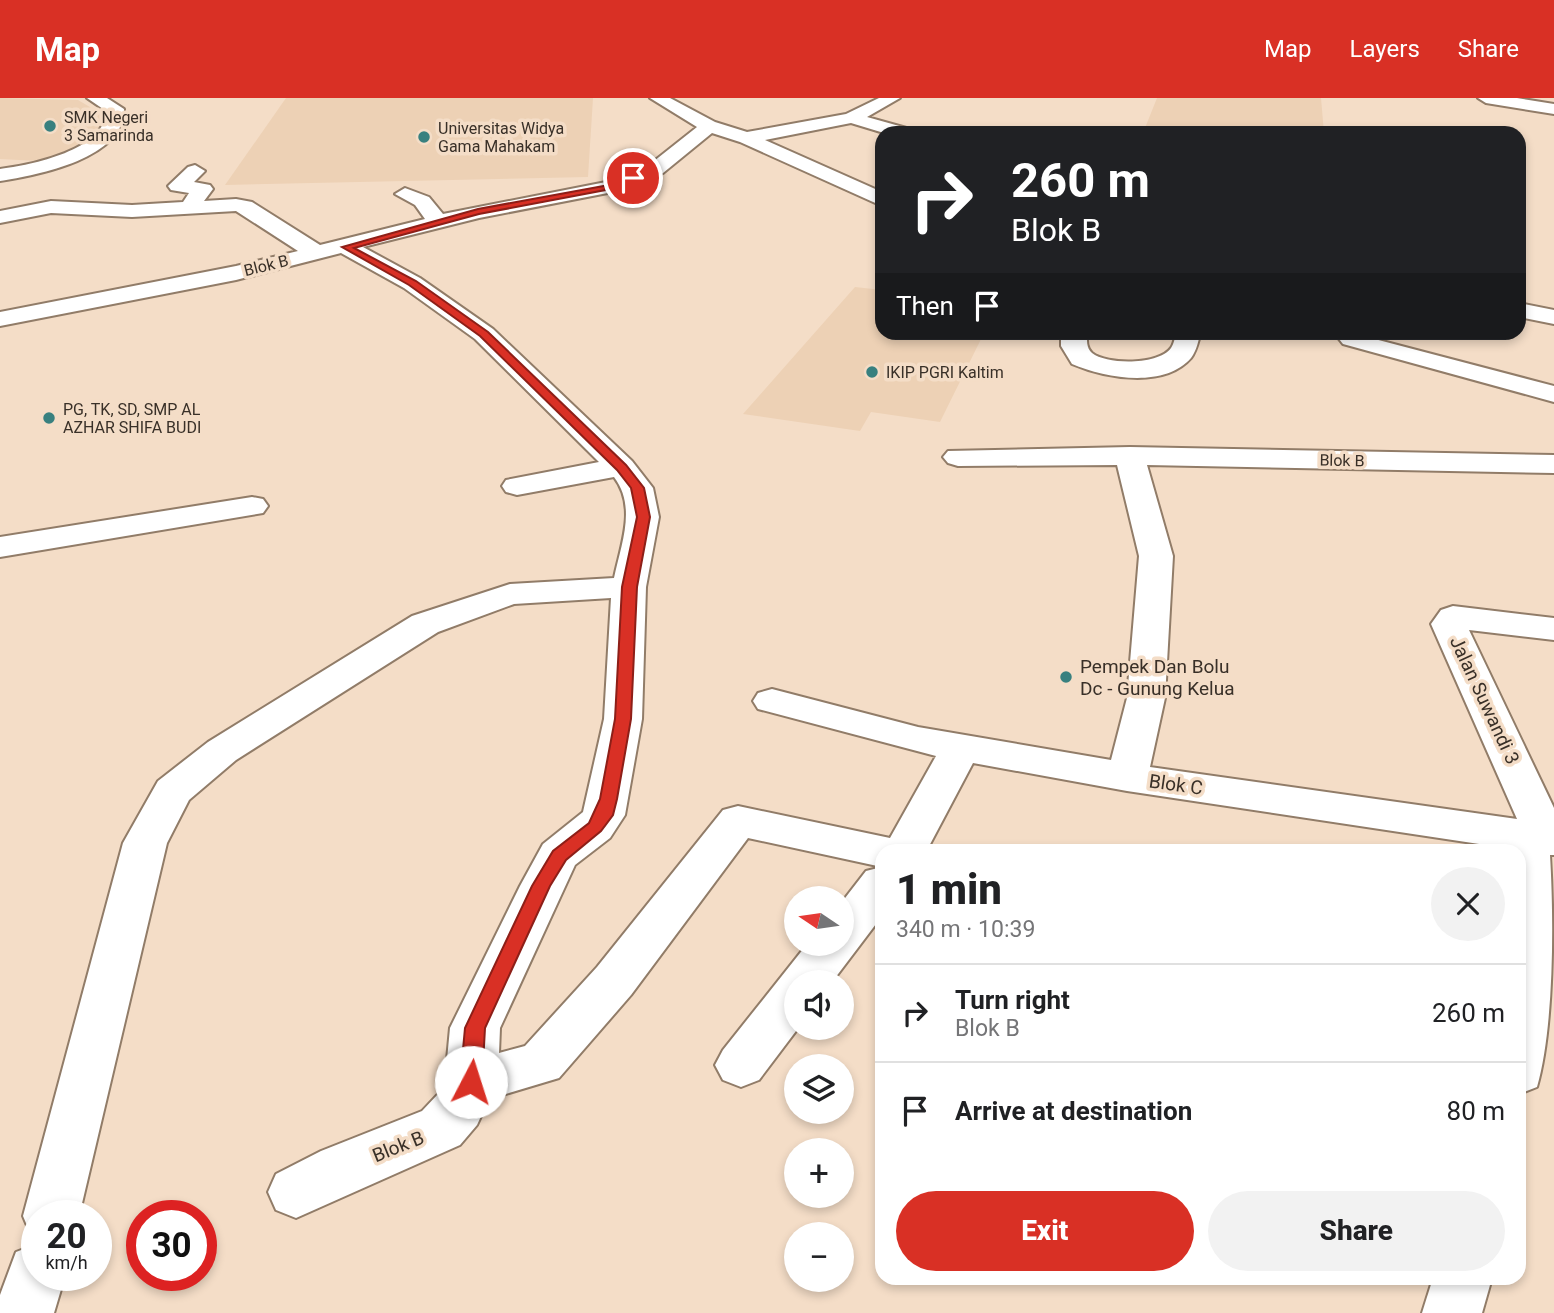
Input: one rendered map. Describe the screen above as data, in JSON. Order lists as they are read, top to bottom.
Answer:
{
  "streets": {
    "street": ["Blok B", "Jalan Suwandi 3", "Blok C"]
  },
  "crossings": [
    ["Blok B", "Blok C"],
    ["Jalan Suwandi 3", "Blok C"]
  ],
  "places": [
    "SMK Negeri 3 Samarinda",
    "Universitas Widya Gama Mahakam",
    "IKIP PGRI Kaltim",
    "PG, TK, SD, SMP AL AZHAR SHIFA BUDI",
    "Pempek Dan Bolu Dc - Gunung Kelua"
  ],
  "north": "left",
  "page": {
    "header": "Map",
    "nav": ["Map", "Layers", "Share"],
    "turn": ["260 m", "Blok B"],
    "then": "Then",
    "heading": ["1 min", "340 m · 10:39"],
    "map_buttons": ["+", "−"],
    "list": [
      {
        "name": "Turn right",
        "note": "Blok B",
        "value": "260 m"
      },
      {
        "name": "Arrive at destination",
        "value": "80 m"
      }
    ],
    "buttons": ["Exit", "Share"],
    "speed": "20 km/h",
    "limit": "30"
  }
}
